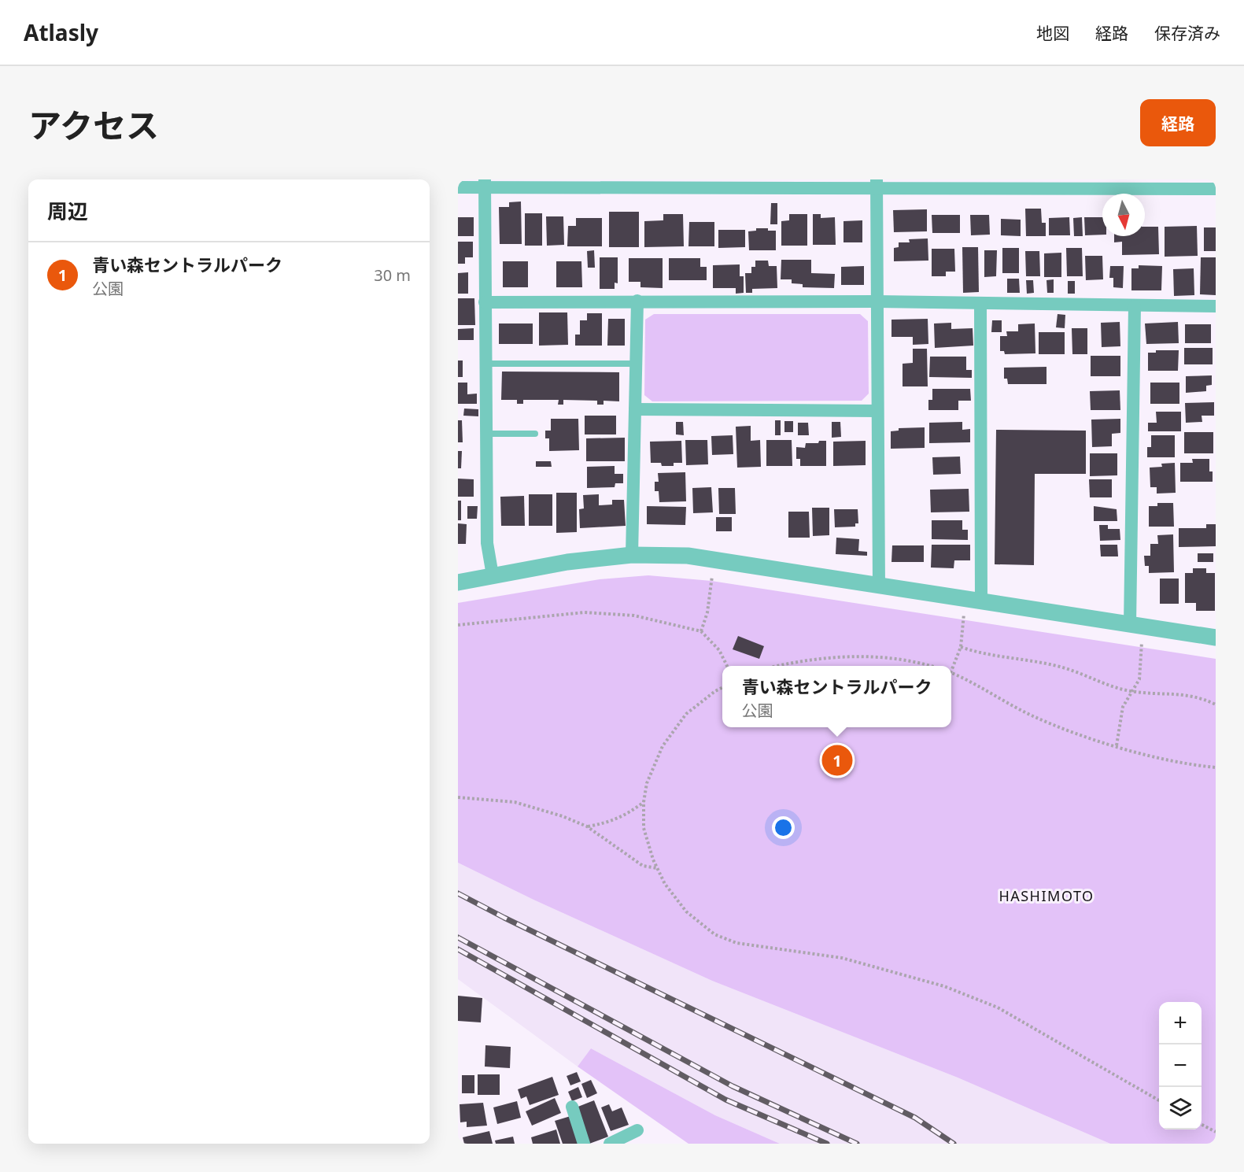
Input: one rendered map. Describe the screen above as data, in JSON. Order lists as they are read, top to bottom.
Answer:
{
  "districts": ["HASHIMOTO"],
  "north": "bottom",
  "page": {
    "header": "Atlasly",
    "nav": ["地図", "経路", "保存済み"],
    "title": "アクセス",
    "buttons": "経路",
    "heading": "周辺",
    "list": [
      {
        "mark": "1",
        "name": "青い森セントラルパーク",
        "note": "公園",
        "value": "30 m"
      }
    ],
    "popup": ["青い森セントラルパーク", "公園"],
    "pins": "1",
    "map_buttons": ["+", "−"]
  }
}
